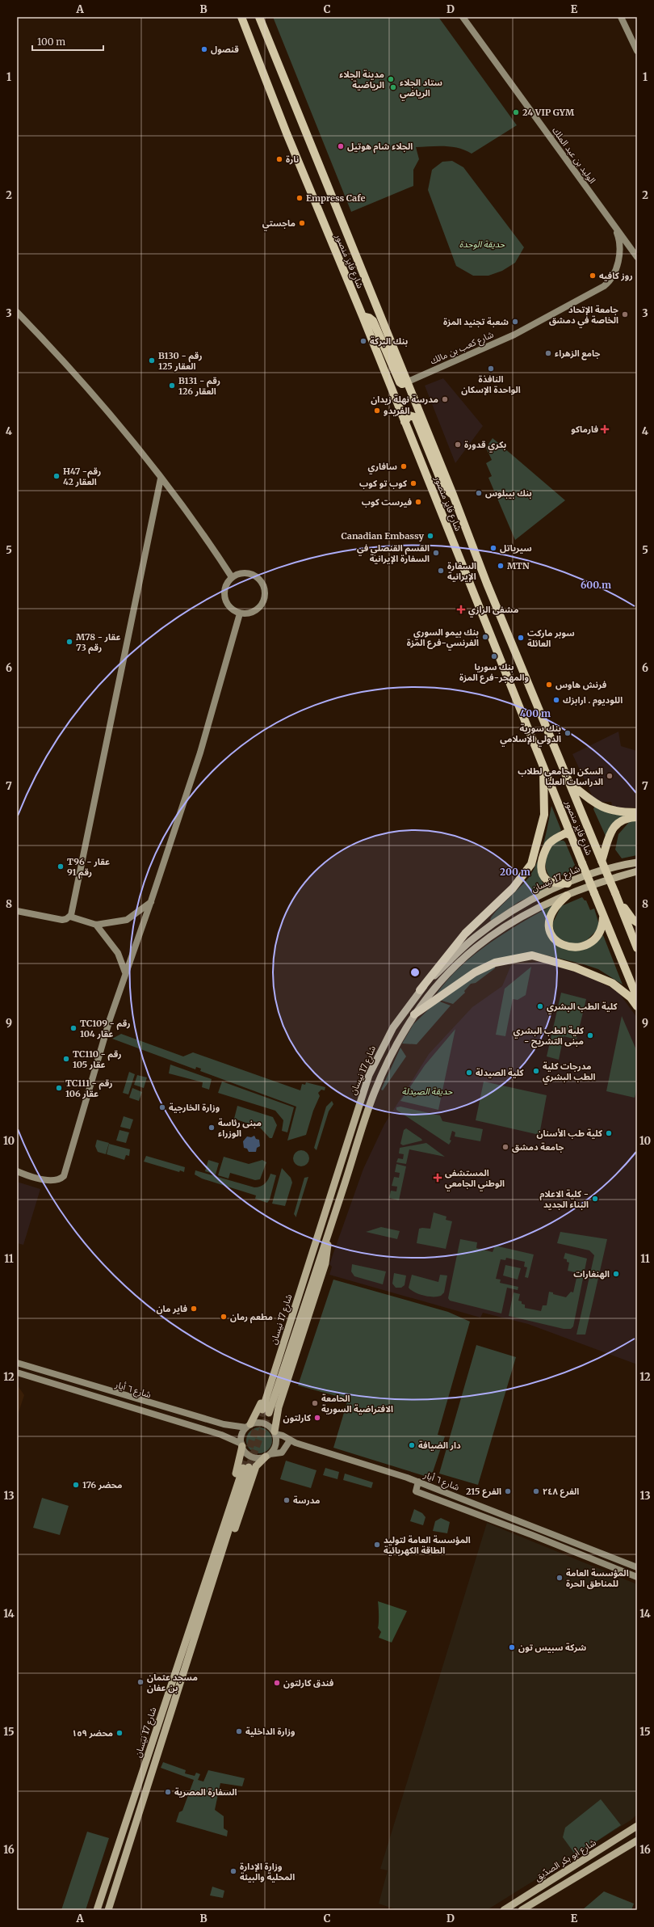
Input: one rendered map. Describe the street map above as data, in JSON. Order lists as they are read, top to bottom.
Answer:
{
  "streets": {
    "highway": ["شارع فايز منصور"],
    "main road": [
      "الوليد بن عبد الملك",
      "شارع كعب بن مالك",
      "شارع 17 نيسان",
      "شارع ٦ أيار",
      "شارع أبو بكر الصدّيق"
    ]
  },
  "crossings": [
    ["الوليد بن عبد الملك", "شارع كعب بن مالك"],
    ["شارع فايز منصور", "شارع كعب بن مالك"]
  ],
  "parks": ["حديقة الوحدة", "حديقة الصيدلة"],
  "places": {
    "other": [
      "قنصول",
      "مدينة الجلاء الرياضية",
      "ستاد الجلاء الرياضي",
      "24 VIP GYM",
      "الجلاء شام هوتيل",
      "نارة",
      "Empress Cafe",
      "ماجستي",
      "روز كافيه",
      "جامعة الإتحاد الخاصة في دمشق",
      "شعبة تجنيد المزة",
      "بنك البركة",
      "جامع الزهراء",
      "B130 - رقم العقار 125",
      "النافذة الواحدة الإسكان",
      "B131 - رقم العقار 126",
      "مدرسة نهلة زيدان",
      "الفريدو",
      "بكري قدورة",
      "سافاري",
      "H47 -رقم العقار 42",
      "كوب تو كوب",
      "بنك بيبلوس",
      "فيرست كوب",
      "Canadian Embassy",
      "سيرياتل",
      "القسم القنصلي في السفارة الإيرانية",
      "MTN",
      "السفارة الإيرانية",
      "بنك بيمو السوري الفرنسي-فرع المزة",
      "سوبر ماركت العائلة",
      "M78 - عقار رقم 73",
      "بنك سوريا والمهجر-فرع المزة",
      "فرنش هاوس",
      "اللوديوم . ارابزك",
      "بنك سورية الدولي الإسلامي",
      "السكن الجامعي لطلاب الدراسات العليا",
      "T96 - عقار رقم 91",
      "كلية الطب البشري",
      "TC109 - رقم عقار 104",
      "كلية الطب البشري - مبنى التشريح",
      "TC110 - رقم عقار 105",
      "مدرجات كلية الطب البشري",
      "كلية الصيدلة",
      "TC111 - رقم عقار 106",
      "وزارة الخارجية",
      "مبنى رئاسة الوزراء",
      "كلية طب الأسنان",
      "جامعة دمشق",
      "كلية الاعلام - البناء الجديد",
      "الهنغارات",
      "فاير مان",
      "مطعم رمان",
      "الحامعة الافتراضية السورية",
      "كارلتون",
      "دار الضيافة",
      "محضر 176",
      "الفرع 215",
      "الفرع ٢٤٨",
      "مدرسة",
      "المؤسسة العامة لتوليد الطاقة الكهربائية",
      "المؤسسة العامة للمناطق الحرة",
      "شركة سبيس تون",
      "مسجد عثمان بن عفان",
      "فندق كارلتون",
      "وزارة الداخلية",
      "محضر ١٥٩",
      "السفارة المصرية",
      "وزارة الإدارة المحلية والبيئة"
    ],
    "health": ["فارماكو", "مشفى الرازي", "المستشفى الوطني الجامعي"]
  },
  "scale_bar": "100 m",
  "grid": {
    "columns": [
      "A",
      "B",
      "C",
      "D",
      "E"
    ],
    "rows": [
      "1",
      "2",
      "3",
      "4",
      "5",
      "6",
      "7",
      "8",
      "9",
      "10",
      "11",
      "12",
      "13",
      "14",
      "15",
      "16"
    ]
  },
  "rings": ["600 m", "400 m", "200 m"]
}
